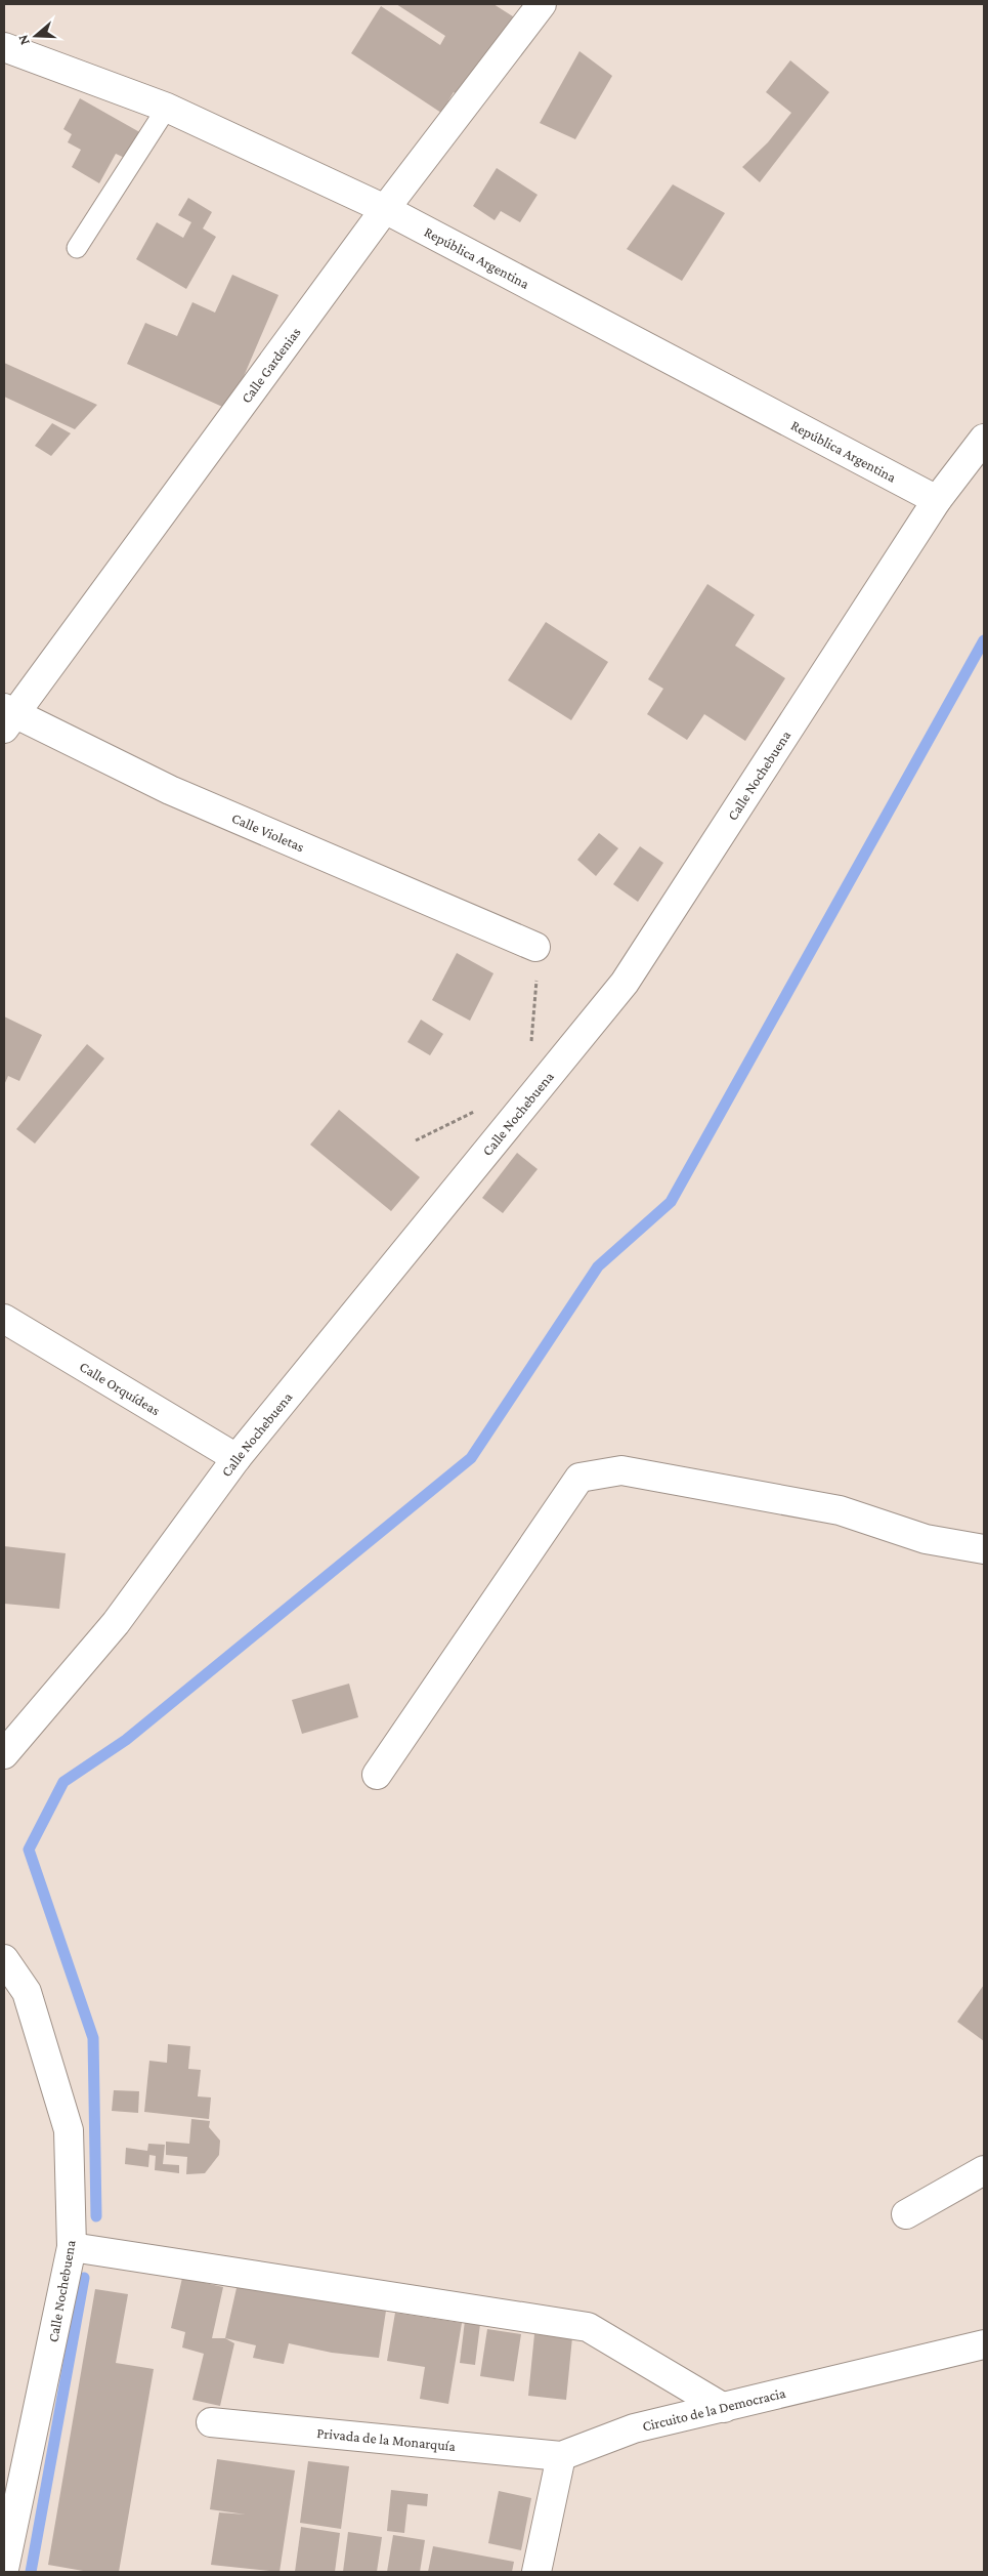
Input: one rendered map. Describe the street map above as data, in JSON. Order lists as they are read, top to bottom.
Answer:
{
  "streets": {
    "street": [
      "República Argentina",
      "Calle Gardenias",
      "Calle Nochebuena",
      "Calle Violetas",
      "Calle Orquídeas",
      "Circuito de la Democracia",
      "Privada de la Monarquía"
    ]
  },
  "crossings": [
    ["República Argentina", "Calle Gardenias"],
    ["República Argentina", "Calle Nochebuena"],
    ["Calle Gardenias", "Calle Violetas"],
    ["Calle Nochebuena", "Calle Orquídeas"],
    ["Circuito de la Democracia", "Privada de la Monarquía"]
  ],
  "north": "left"
}
